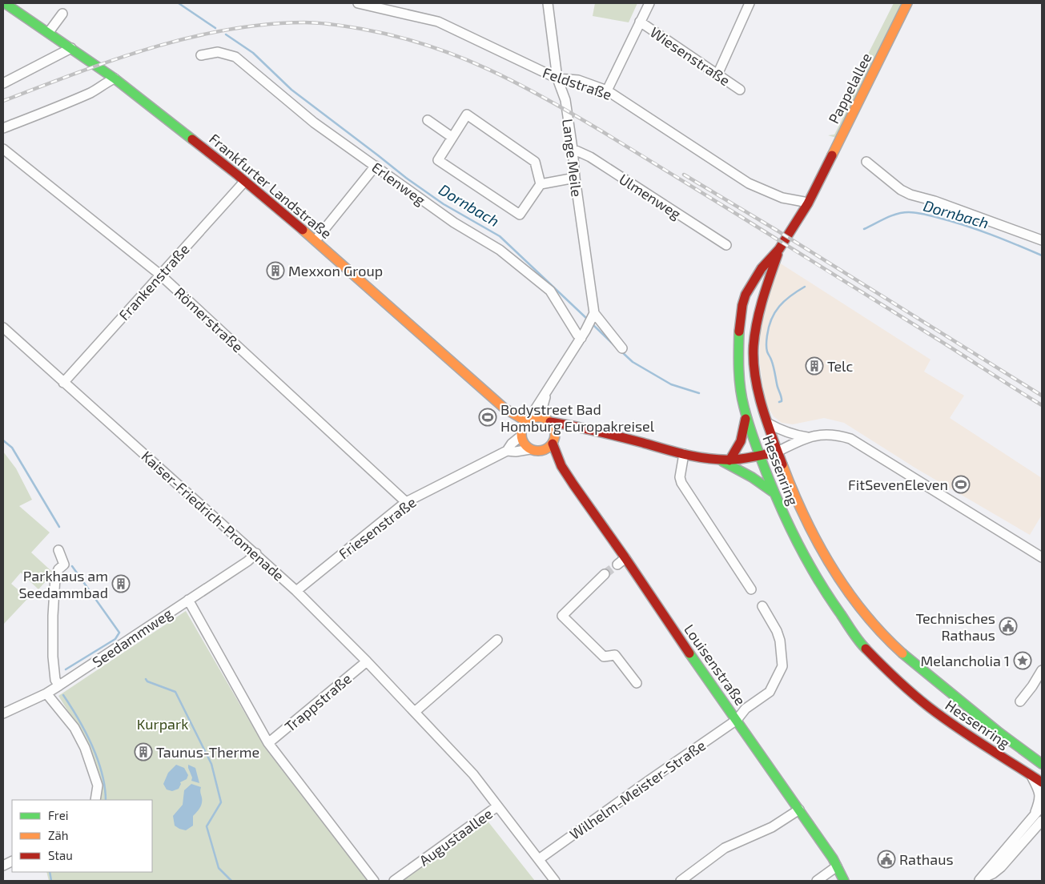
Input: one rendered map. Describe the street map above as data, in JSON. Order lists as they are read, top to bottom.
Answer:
{
  "streets": {
    "street": [
      "Wiesenstraße",
      "Feldstraße",
      "Pappelallee",
      "Lange Meile",
      "Erlenweg",
      "Frankfurter Landstraße",
      "Ulmenweg",
      "Frankenstraße",
      "Römerstraße",
      "Hessenring",
      "Kaiser-Friedrich-Promenade",
      "Friesenstraße",
      "Seedammweg",
      "Louisenstraße",
      "Trappstraße",
      "Wilhelm-Meister-Straße",
      "Augustaallee"
    ]
  },
  "crossings": [
    ["Feldstraße", "Pappelallee"],
    ["Feldstraße", "Lange Meile"],
    ["Pappelallee", "Hessenring"],
    ["Lange Meile", "Ulmenweg"],
    ["Frankfurter Landstraße", "Frankenstraße"],
    ["Frankfurter Landstraße", "Friesenstraße"],
    ["Frankfurter Landstraße", "Louisenstraße"],
    ["Frankenstraße", "Römerstraße"],
    ["Frankenstraße", "Kaiser-Friedrich-Promenade"],
    ["Römerstraße", "Friesenstraße"],
    ["Kaiser-Friedrich-Promenade", "Friesenstraße"],
    ["Kaiser-Friedrich-Promenade", "Seedammweg"],
    ["Kaiser-Friedrich-Promenade", "Trappstraße"],
    ["Kaiser-Friedrich-Promenade", "Wilhelm-Meister-Straße"],
    ["Kaiser-Friedrich-Promenade", "Augustaallee"],
    ["Friesenstraße", "Louisenstraße"],
    ["Louisenstraße", "Wilhelm-Meister-Straße"]
  ],
  "water": ["Dornbach"],
  "parks": ["Kurpark"],
  "places": {
    "building": [
      "Mexxon Group",
      "Telc",
      "Parkhaus am Seedammbad",
      "Taunus-Therme"
    ],
    "sports": ["Bodystreet Bad Homburg Europakreisel", "FitSevenEleven"],
    "public building": ["Technisches Rathaus", "Rathaus"],
    "place": ["Melancholia 1"]
  },
  "legend": ["Frei", "Zäh", "Stau"]
}
